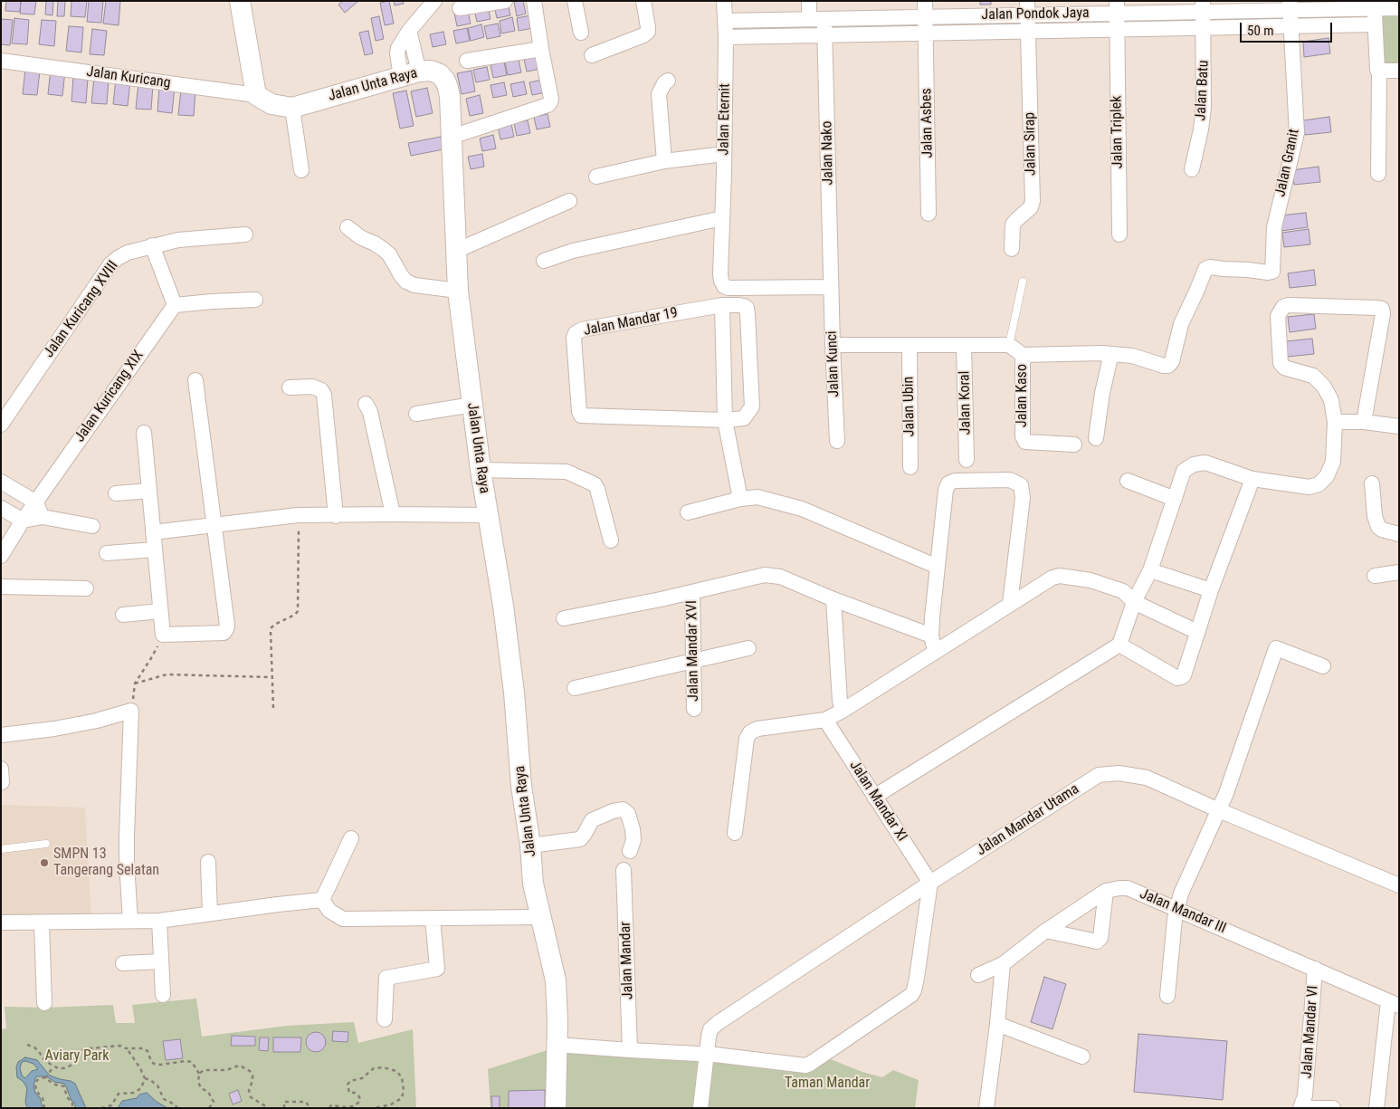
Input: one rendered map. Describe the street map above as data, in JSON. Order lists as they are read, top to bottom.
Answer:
{
  "streets": {
    "street": [
      "Jalan Pondok Jaya",
      "Jalan Kuricang",
      "Jalan Unta Raya",
      "Jalan Batu",
      "Jalan Eternit",
      "Jalan Asbes",
      "Jalan Triplek",
      "Jalan Sirap",
      "Jalan Nako",
      "Jalan Granit",
      "Jalan Kuricang XVIII",
      "Jalan Mandar 19",
      "Jalan Kunci",
      "Jalan Kaso",
      "Jalan Kuricang XIX",
      "Jalan Koral",
      "Jalan Ubin",
      "Jalan Mandar XVI",
      "Jalan Mandar XI",
      "Jalan Mandar Utama",
      "Jalan Mandar III",
      "Jalan Mandar",
      "Jalan Mandar VI"
    ]
  },
  "crossings": [
    ["Jalan Pondok Jaya", "Jalan Batu"],
    ["Jalan Pondok Jaya", "Jalan Eternit"],
    ["Jalan Pondok Jaya", "Jalan Asbes"],
    ["Jalan Pondok Jaya", "Jalan Triplek"],
    ["Jalan Pondok Jaya", "Jalan Sirap"],
    ["Jalan Pondok Jaya", "Jalan Nako"],
    ["Jalan Pondok Jaya", "Jalan Granit"],
    ["Jalan Kuricang", "Jalan Unta Raya"],
    ["Jalan Eternit", "Jalan Nako"],
    ["Jalan Eternit", "Jalan Kunci"],
    ["Jalan Nako", "Jalan Kunci"],
    ["Jalan Mandar XI", "Jalan Mandar Utama"],
    ["Jalan Mandar III", "Jalan Mandar VI"]
  ],
  "parks": ["Aviary Park", "Taman Mandar"],
  "places": ["SMPN 13 Tangerang Selatan"],
  "scale_bar": "50 m"
}
